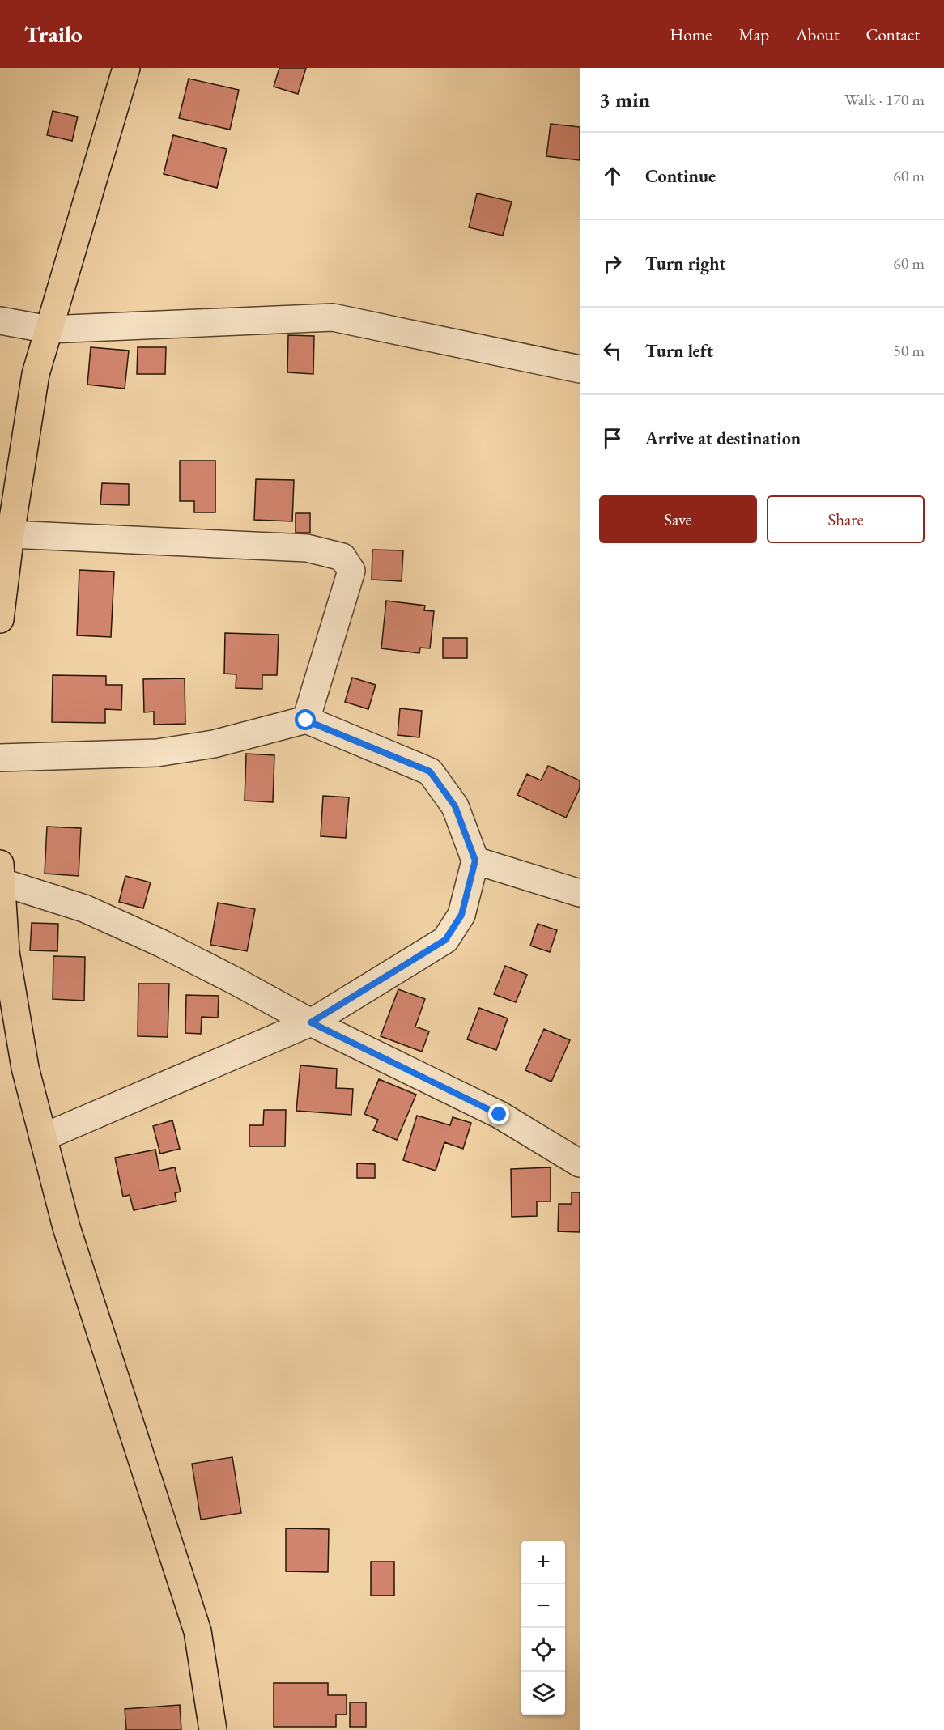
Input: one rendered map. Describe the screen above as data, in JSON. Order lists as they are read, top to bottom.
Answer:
{
  "page": {
    "header": "Trailo",
    "nav": [
      "Home",
      "Map",
      "About",
      "Contact"
    ],
    "heading": ["3 min", "Walk · 170 m"],
    "list": [
      ["Continue", "60 m"],
      ["Turn right", "60 m"],
      ["Turn left", "50 m"],
      "Arrive at destination"
    ],
    "buttons": ["Save", "Share"],
    "map_buttons": ["+", "−"]
  }
}
